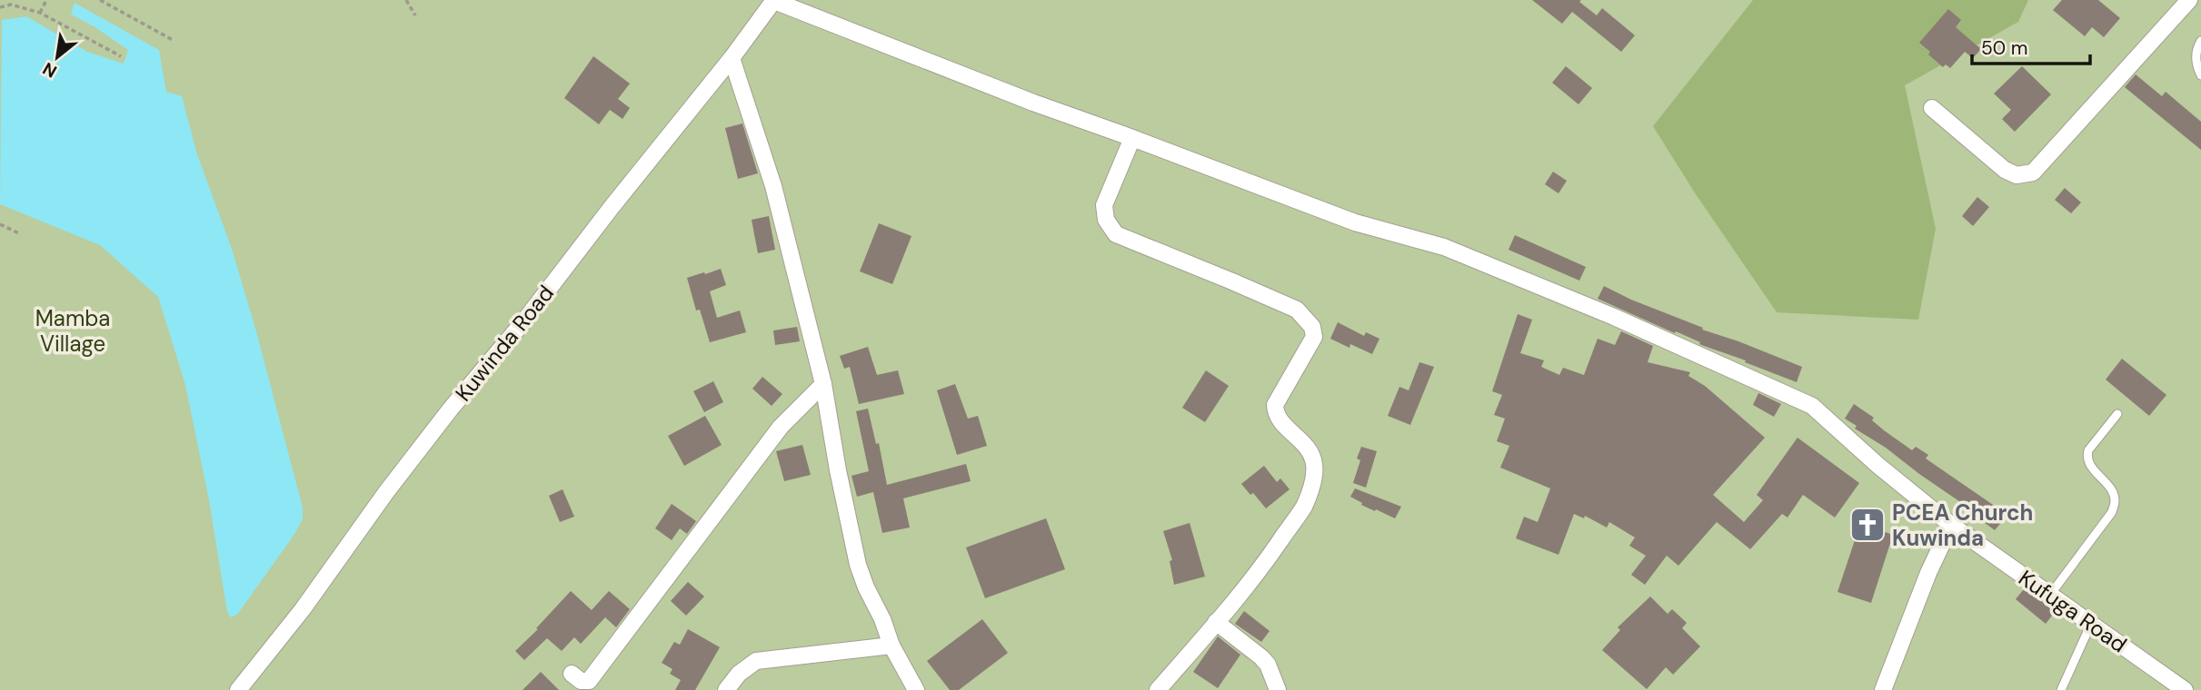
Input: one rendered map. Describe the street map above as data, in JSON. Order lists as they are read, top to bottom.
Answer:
{
  "streets": {
    "street": ["Kuwinda Road", "Kufuga Road"]
  },
  "crossings": [
    ["Kuwinda Road", "Kufuga Road"]
  ],
  "parks": ["Mamba Village"],
  "places": {
    "church": ["PCEA Church Kuwinda"]
  },
  "scale_bar": "50 m",
  "north": "bottom left"
}
